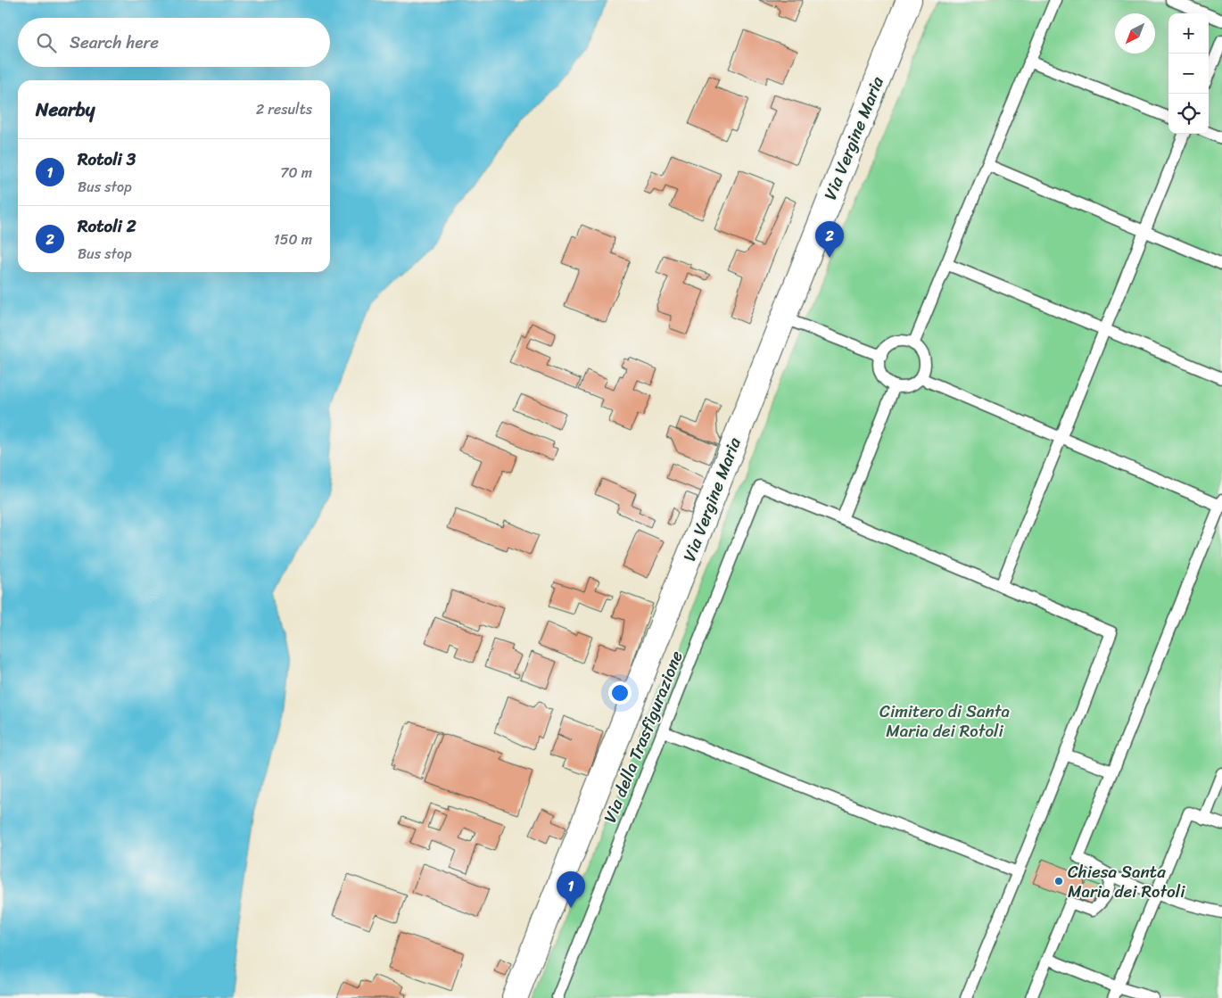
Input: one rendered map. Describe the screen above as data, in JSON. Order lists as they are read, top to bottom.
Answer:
{
  "streets": {
    "main road": ["Via Vergine Maria"],
    "lane": ["Via della Trasfigurazione"]
  },
  "parks": ["Cimitero di Santa Maria dei Rotoli"],
  "places": ["Chiesa Santa Maria dei Rotoli"],
  "north": "bottom left",
  "page": {
    "map_buttons": ["+", "−"],
    "search": "Search here",
    "heading": ["Nearby", "2 results"],
    "list": [
      {
        "mark": "1",
        "name": "Rotoli 3",
        "note": "Bus stop",
        "value": "70 m"
      },
      {
        "mark": "2",
        "name": "Rotoli 2",
        "note": "Bus stop",
        "value": "150 m"
      }
    ],
    "pins": ["2", "1"]
  }
}
